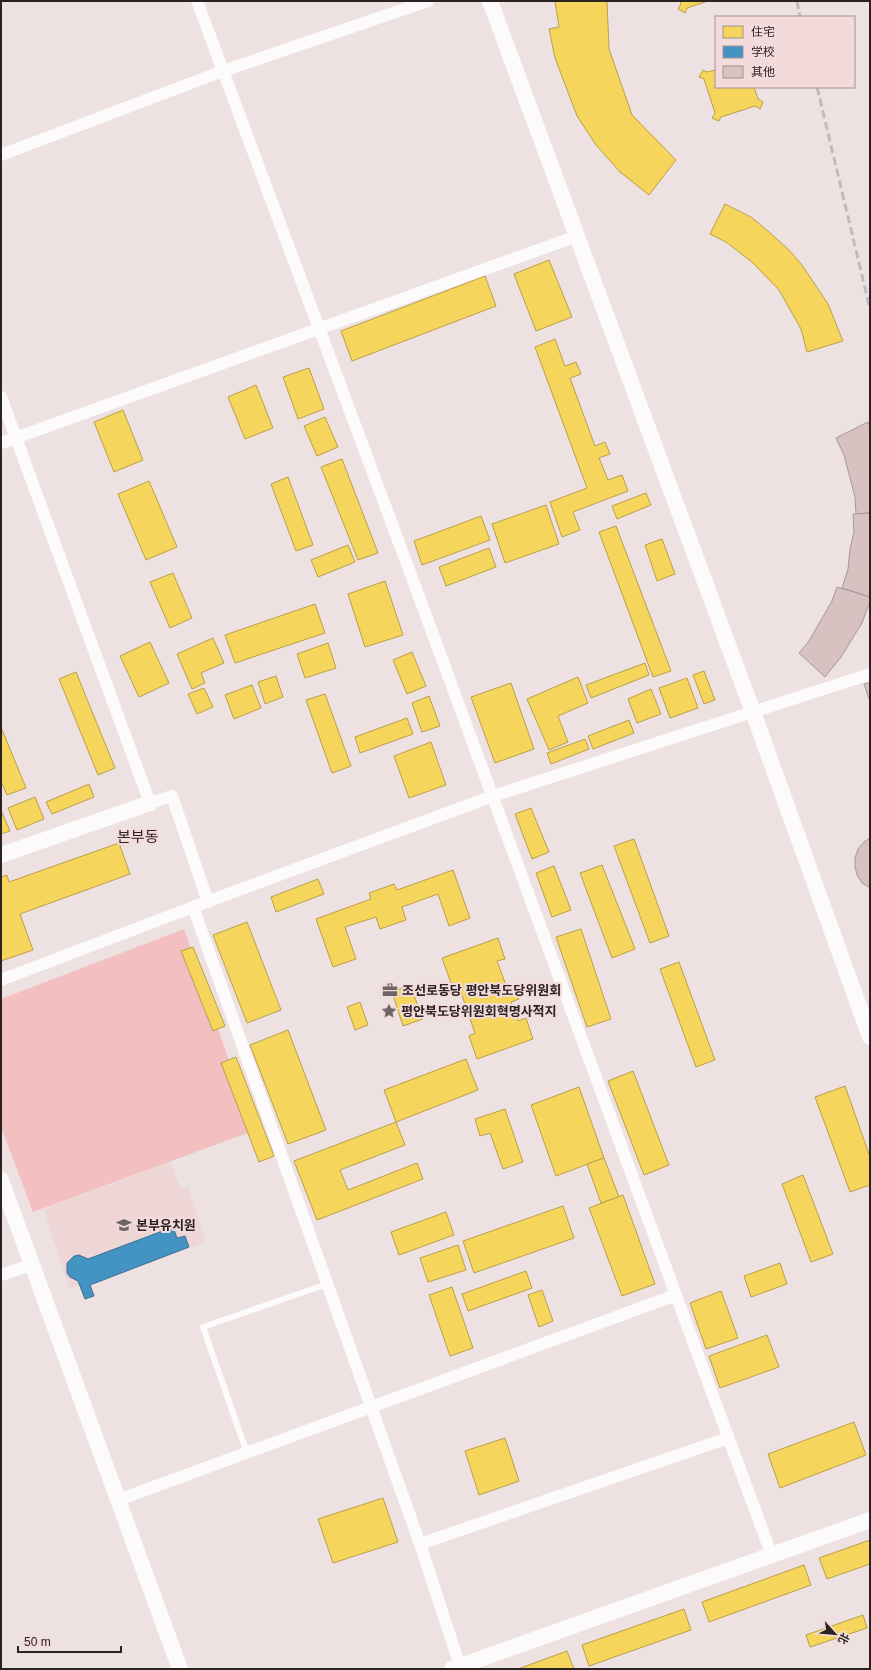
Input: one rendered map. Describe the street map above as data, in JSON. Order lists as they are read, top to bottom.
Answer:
{
  "districts": ["본부동"],
  "places": {
    "office": ["조선로동당 평안북도당위원회"],
    "place": ["평안북도당위원회혁명사적지"],
    "school or university": ["본부유치원"]
  },
  "legend": ["住宅", "学校", "其他"],
  "scale_bar": "50 m",
  "north": "bottom right"
}
